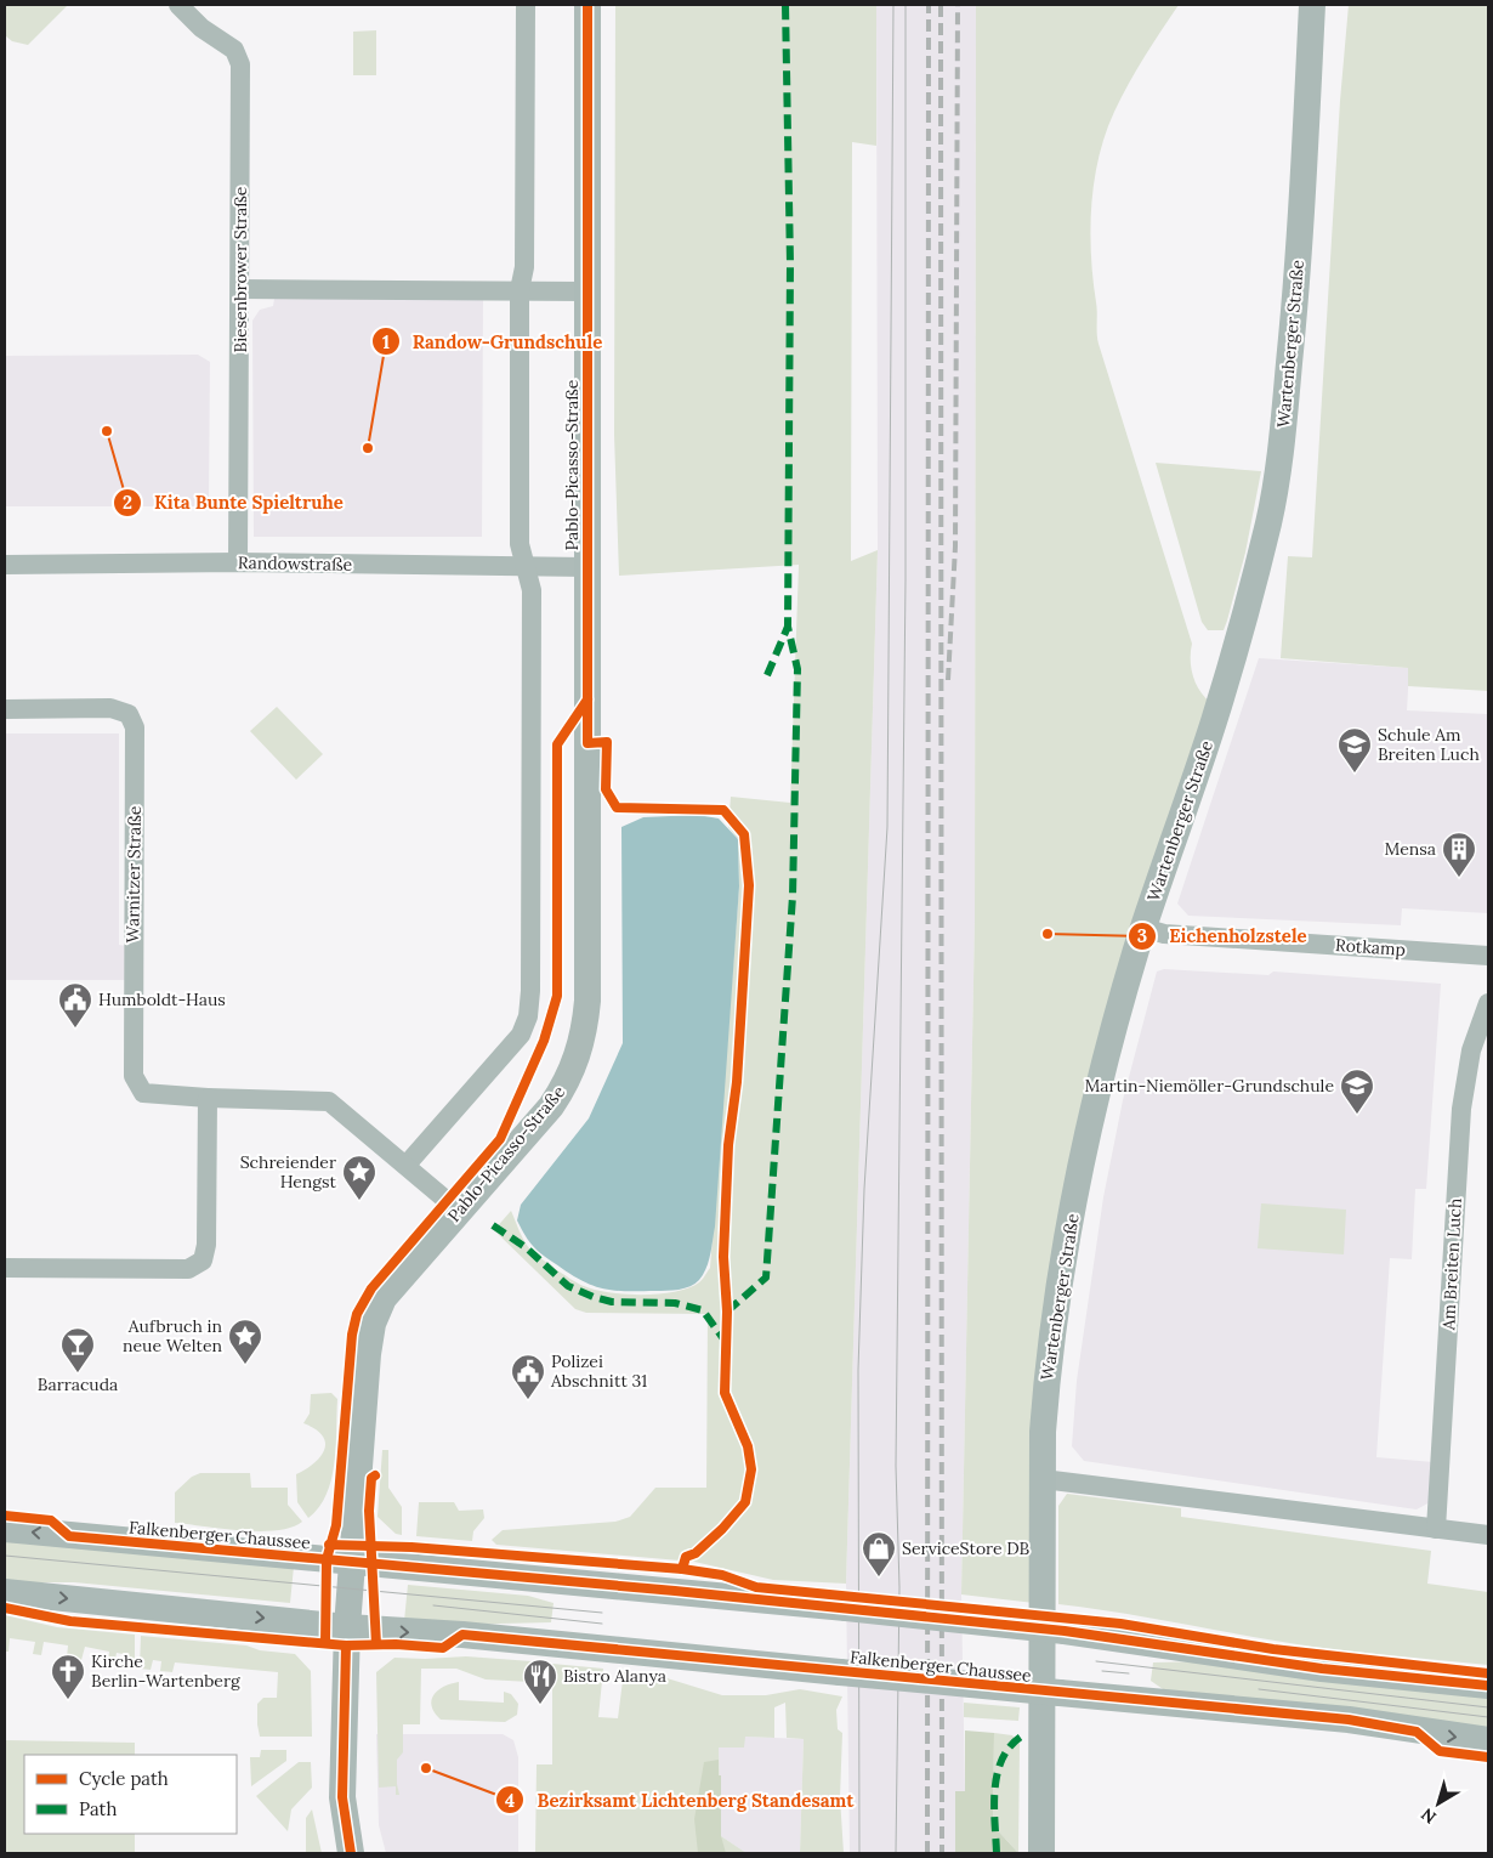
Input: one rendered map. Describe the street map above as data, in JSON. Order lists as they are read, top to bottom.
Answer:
{
  "streets": {
    "main road": ["Wartenberger Straße", "Pablo-Picasso-Straße", "Falkenberger Chaussee"],
    "street": [
      "Biesenbrower Straße",
      "Randowstraße",
      "Warnitzer Straße",
      "Rotkamp",
      "Am Breiten Luch"
    ]
  },
  "crossings": [
    ["Biesenbrower Straße", "Randowstraße"],
    ["Wartenberger Straße", "Rotkamp"],
    ["Pablo-Picasso-Straße", "Randowstraße"],
    ["Pablo-Picasso-Straße", "Warnitzer Straße"],
    ["Pablo-Picasso-Straße", "Falkenberger Chaussee"]
  ],
  "places": {
    "other": [
      "Kita Bunte Spieltruhe",
      "Randow-Grundschule",
      "Eichenholzstele",
      "Bezirksamt Lichtenberg Standesamt"
    ],
    "school or university": ["Schule Am Breiten Luch", "Martin-Niemöller-Grundschule"],
    "building": ["Mensa"],
    "public building": ["Humboldt-Haus", "Polizei Abschnitt 31"],
    "place": ["Schreiender Hengst", "Aufbruch in neue Welten"],
    "bar": ["Barracuda"],
    "shop": ["ServiceStore DB"],
    "church": ["Kirche Berlin-Wartenberg"],
    "restaurant": ["Bistro Alanya"]
  },
  "legend": ["Cycle path", "Path"],
  "north": "bottom left"
}
